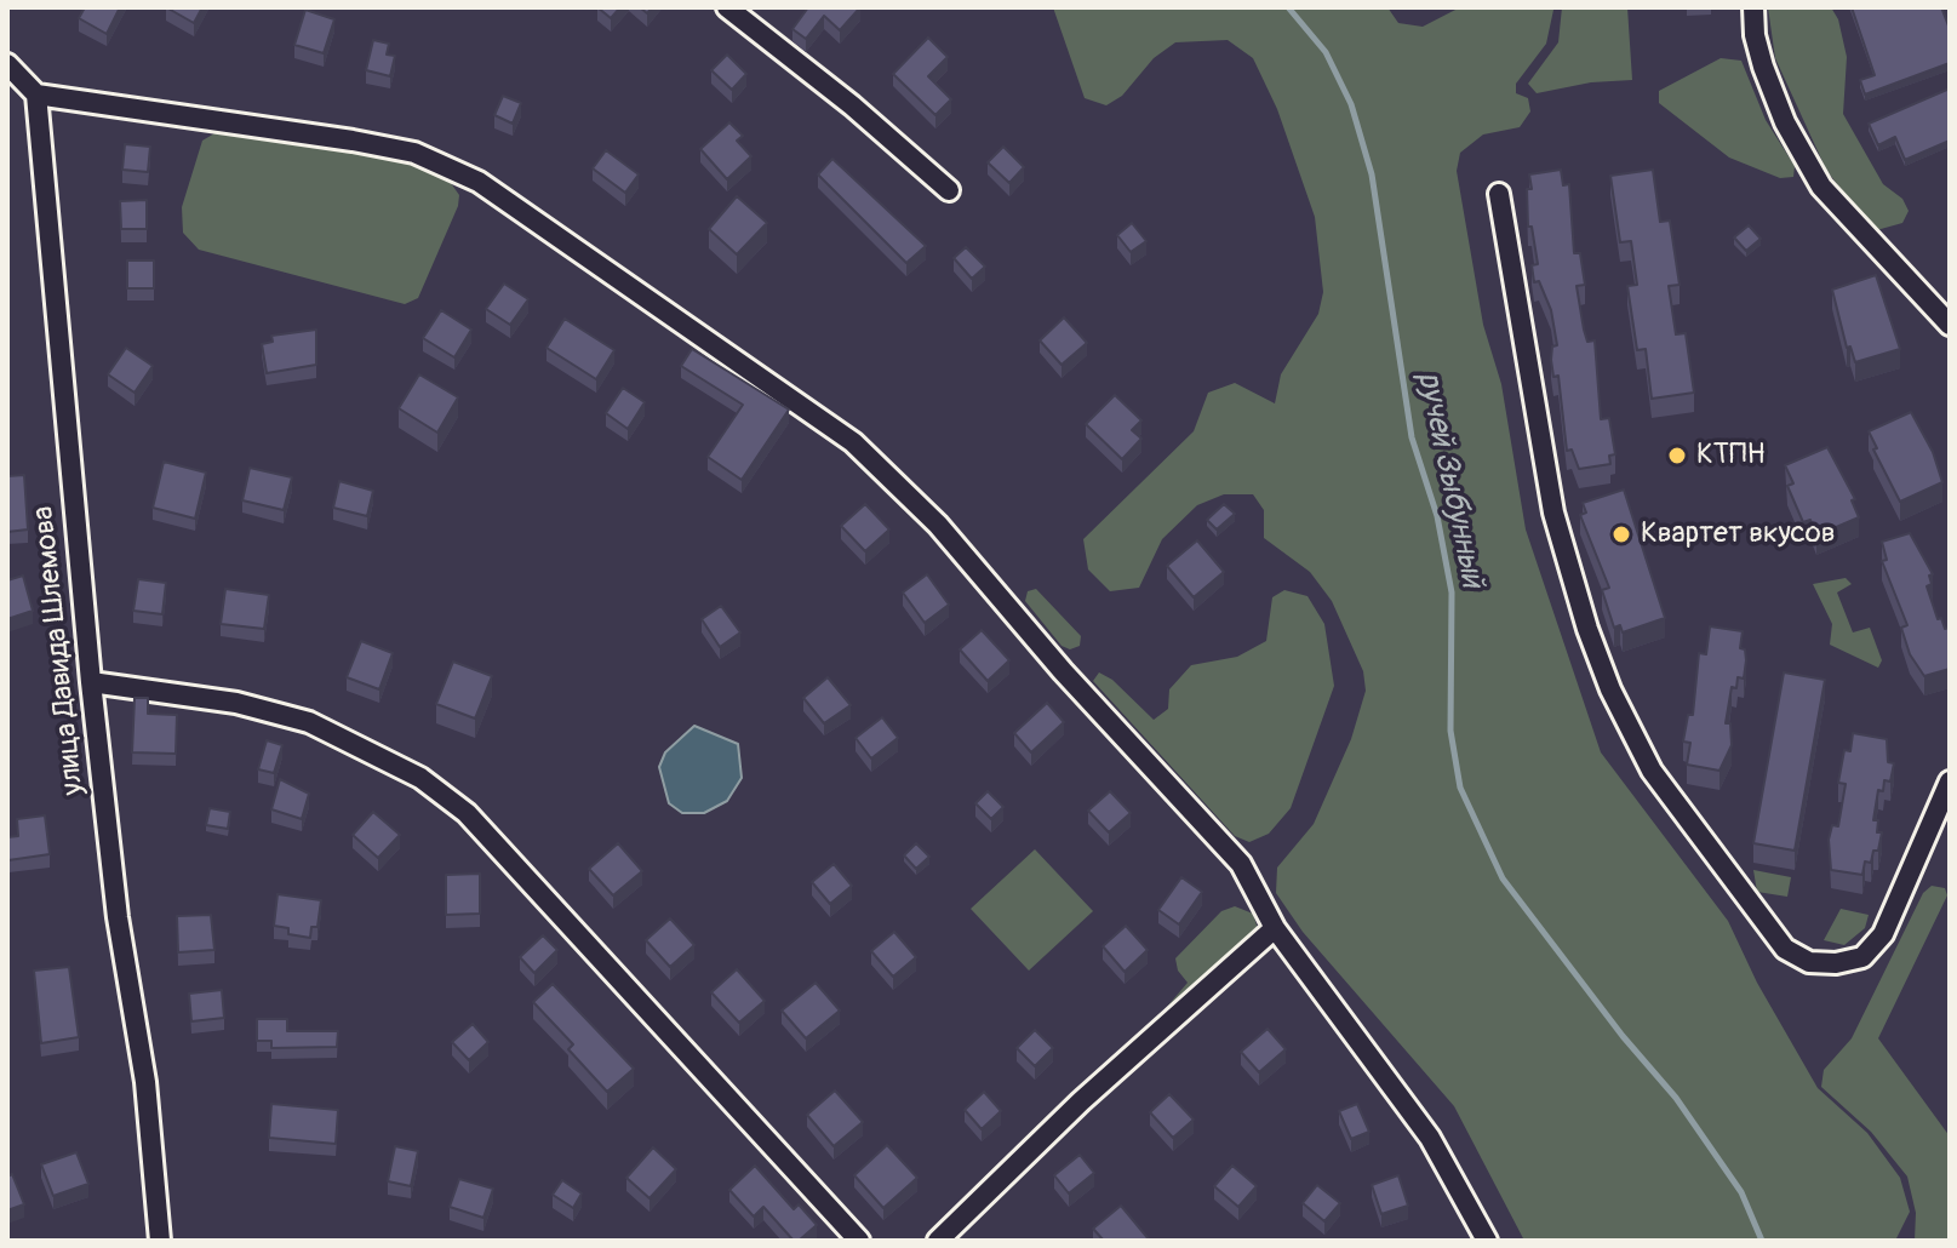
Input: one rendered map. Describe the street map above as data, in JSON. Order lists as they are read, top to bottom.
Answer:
{
  "streets": {
    "street": ["улица Давида Шлемова"]
  },
  "water": ["ручей Зыбунный"],
  "places": ["КТПН", "Квартет вкусов"]
}
